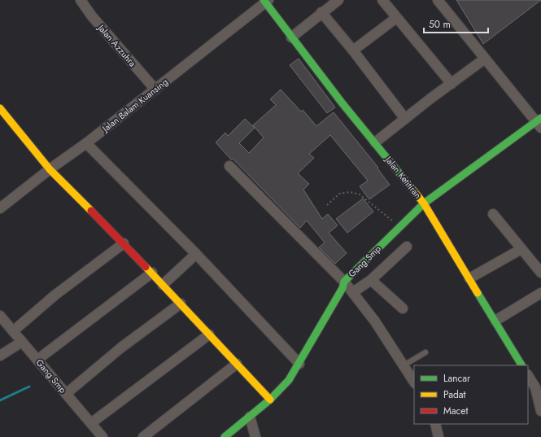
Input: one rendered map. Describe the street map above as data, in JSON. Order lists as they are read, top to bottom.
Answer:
{
  "streets": {
    "street": [
      "Jalan Azzuhra",
      "Jalan Balam Kuansing",
      "Jalan Ketitiran",
      "Gang Smp"
    ]
  },
  "crossings": [
    ["Jalan Azzuhra", "Jalan Balam Kuansing"],
    ["Jalan Balam Kuansing", "Jalan Ketitiran"],
    ["Jalan Ketitiran", "Gang Smp"]
  ],
  "legend": ["Lancar", "Padat", "Macet"],
  "scale_bar": "50 m"
}
